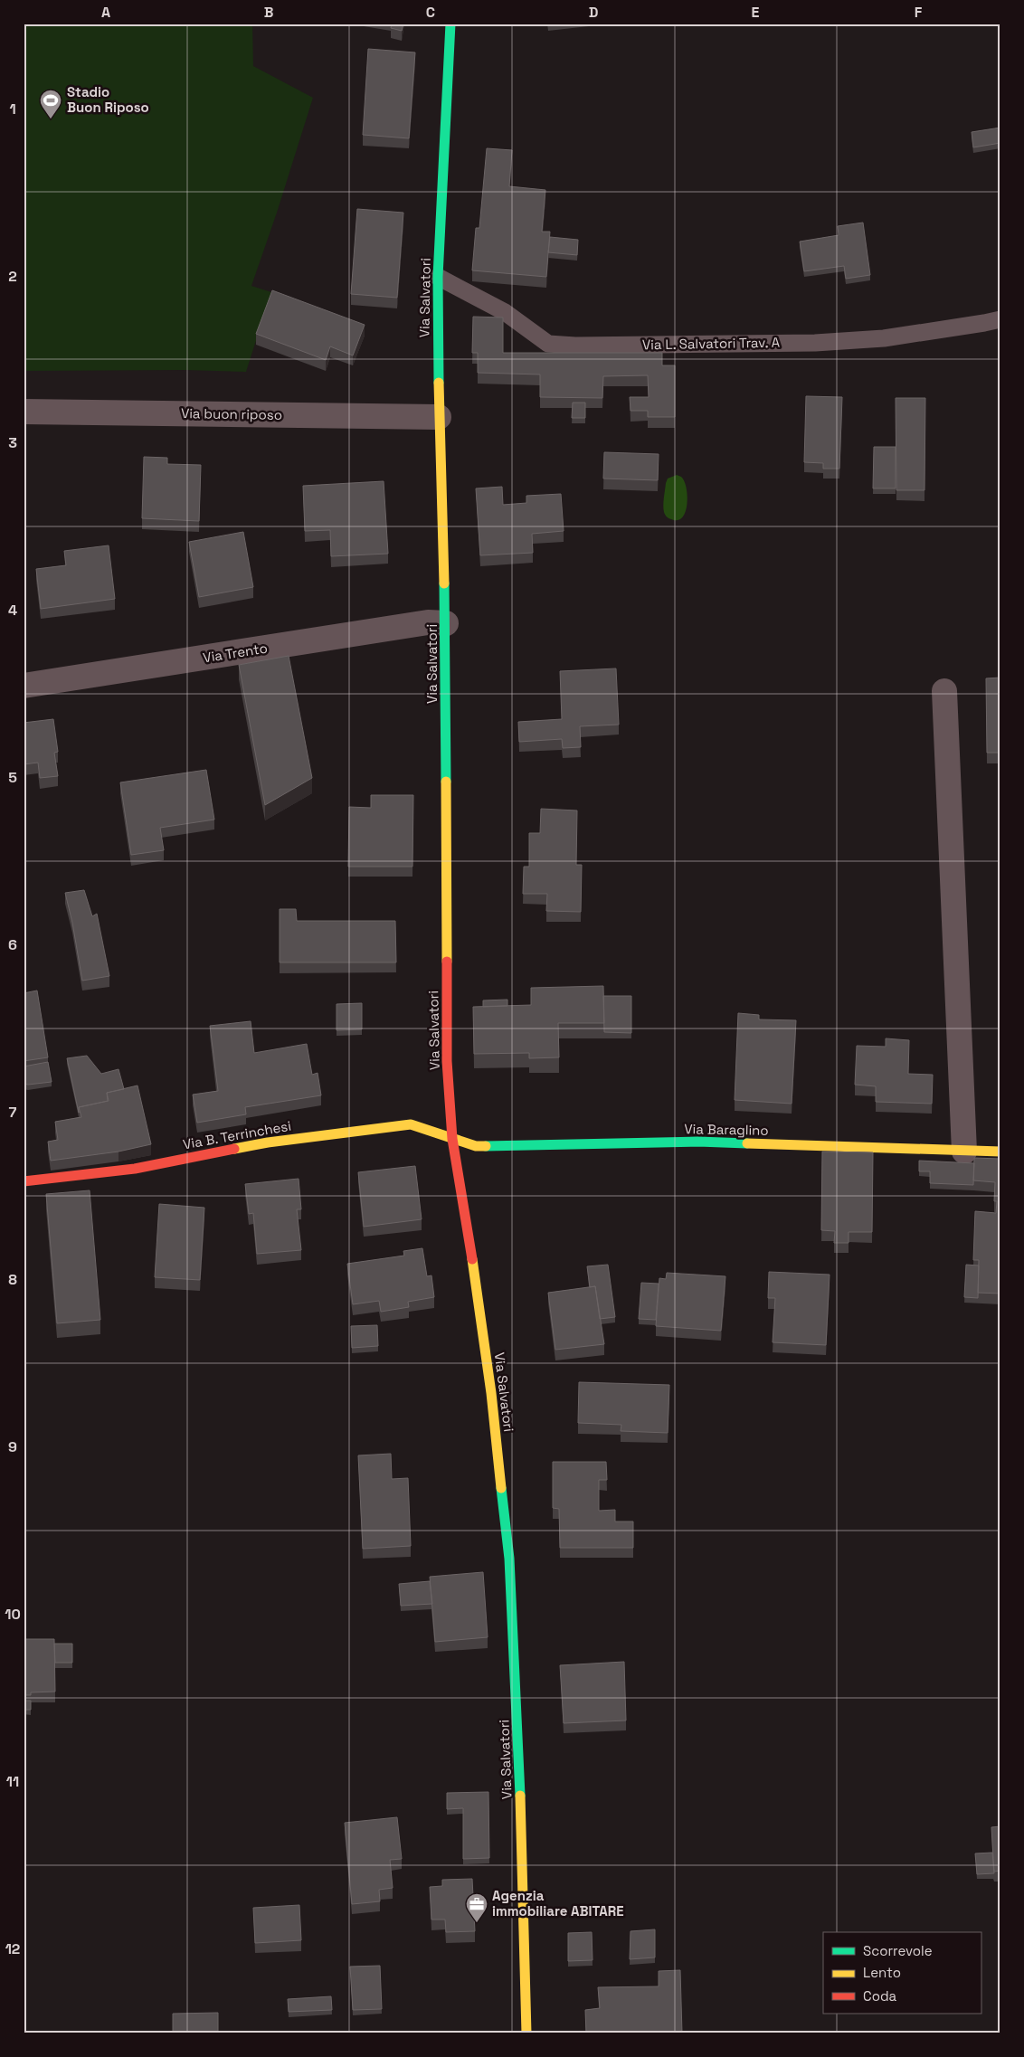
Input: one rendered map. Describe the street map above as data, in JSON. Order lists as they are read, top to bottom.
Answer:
{
  "streets": {
    "street": [
      "Via Salvatori",
      "Via buon riposo",
      "Via Trento",
      "Via Baraglino",
      "Via B. Terrinchesi"
    ],
    "lane": ["Via L. Salvatori Trav. A"]
  },
  "crossings": [
    ["Via Salvatori", "Via L. Salvatori Trav. A"],
    ["Via Salvatori", "Via buon riposo"],
    ["Via Salvatori", "Via Trento"],
    ["Via Salvatori", "Via Baraglino"],
    ["Via Salvatori", "Via B. Terrinchesi"],
    ["Via Baraglino", "Via B. Terrinchesi"]
  ],
  "places": {
    "sports": ["Stadio Buon Riposo"],
    "office": ["Agenzia immobiliare ABITARE"]
  },
  "legend": ["Scorrevole", "Lento", "Coda"],
  "grid": {
    "columns": [
      "A",
      "B",
      "C",
      "D",
      "E",
      "F"
    ],
    "rows": [
      "1",
      "2",
      "3",
      "4",
      "5",
      "6",
      "7",
      "8",
      "9",
      "10",
      "11",
      "12"
    ]
  }
}
